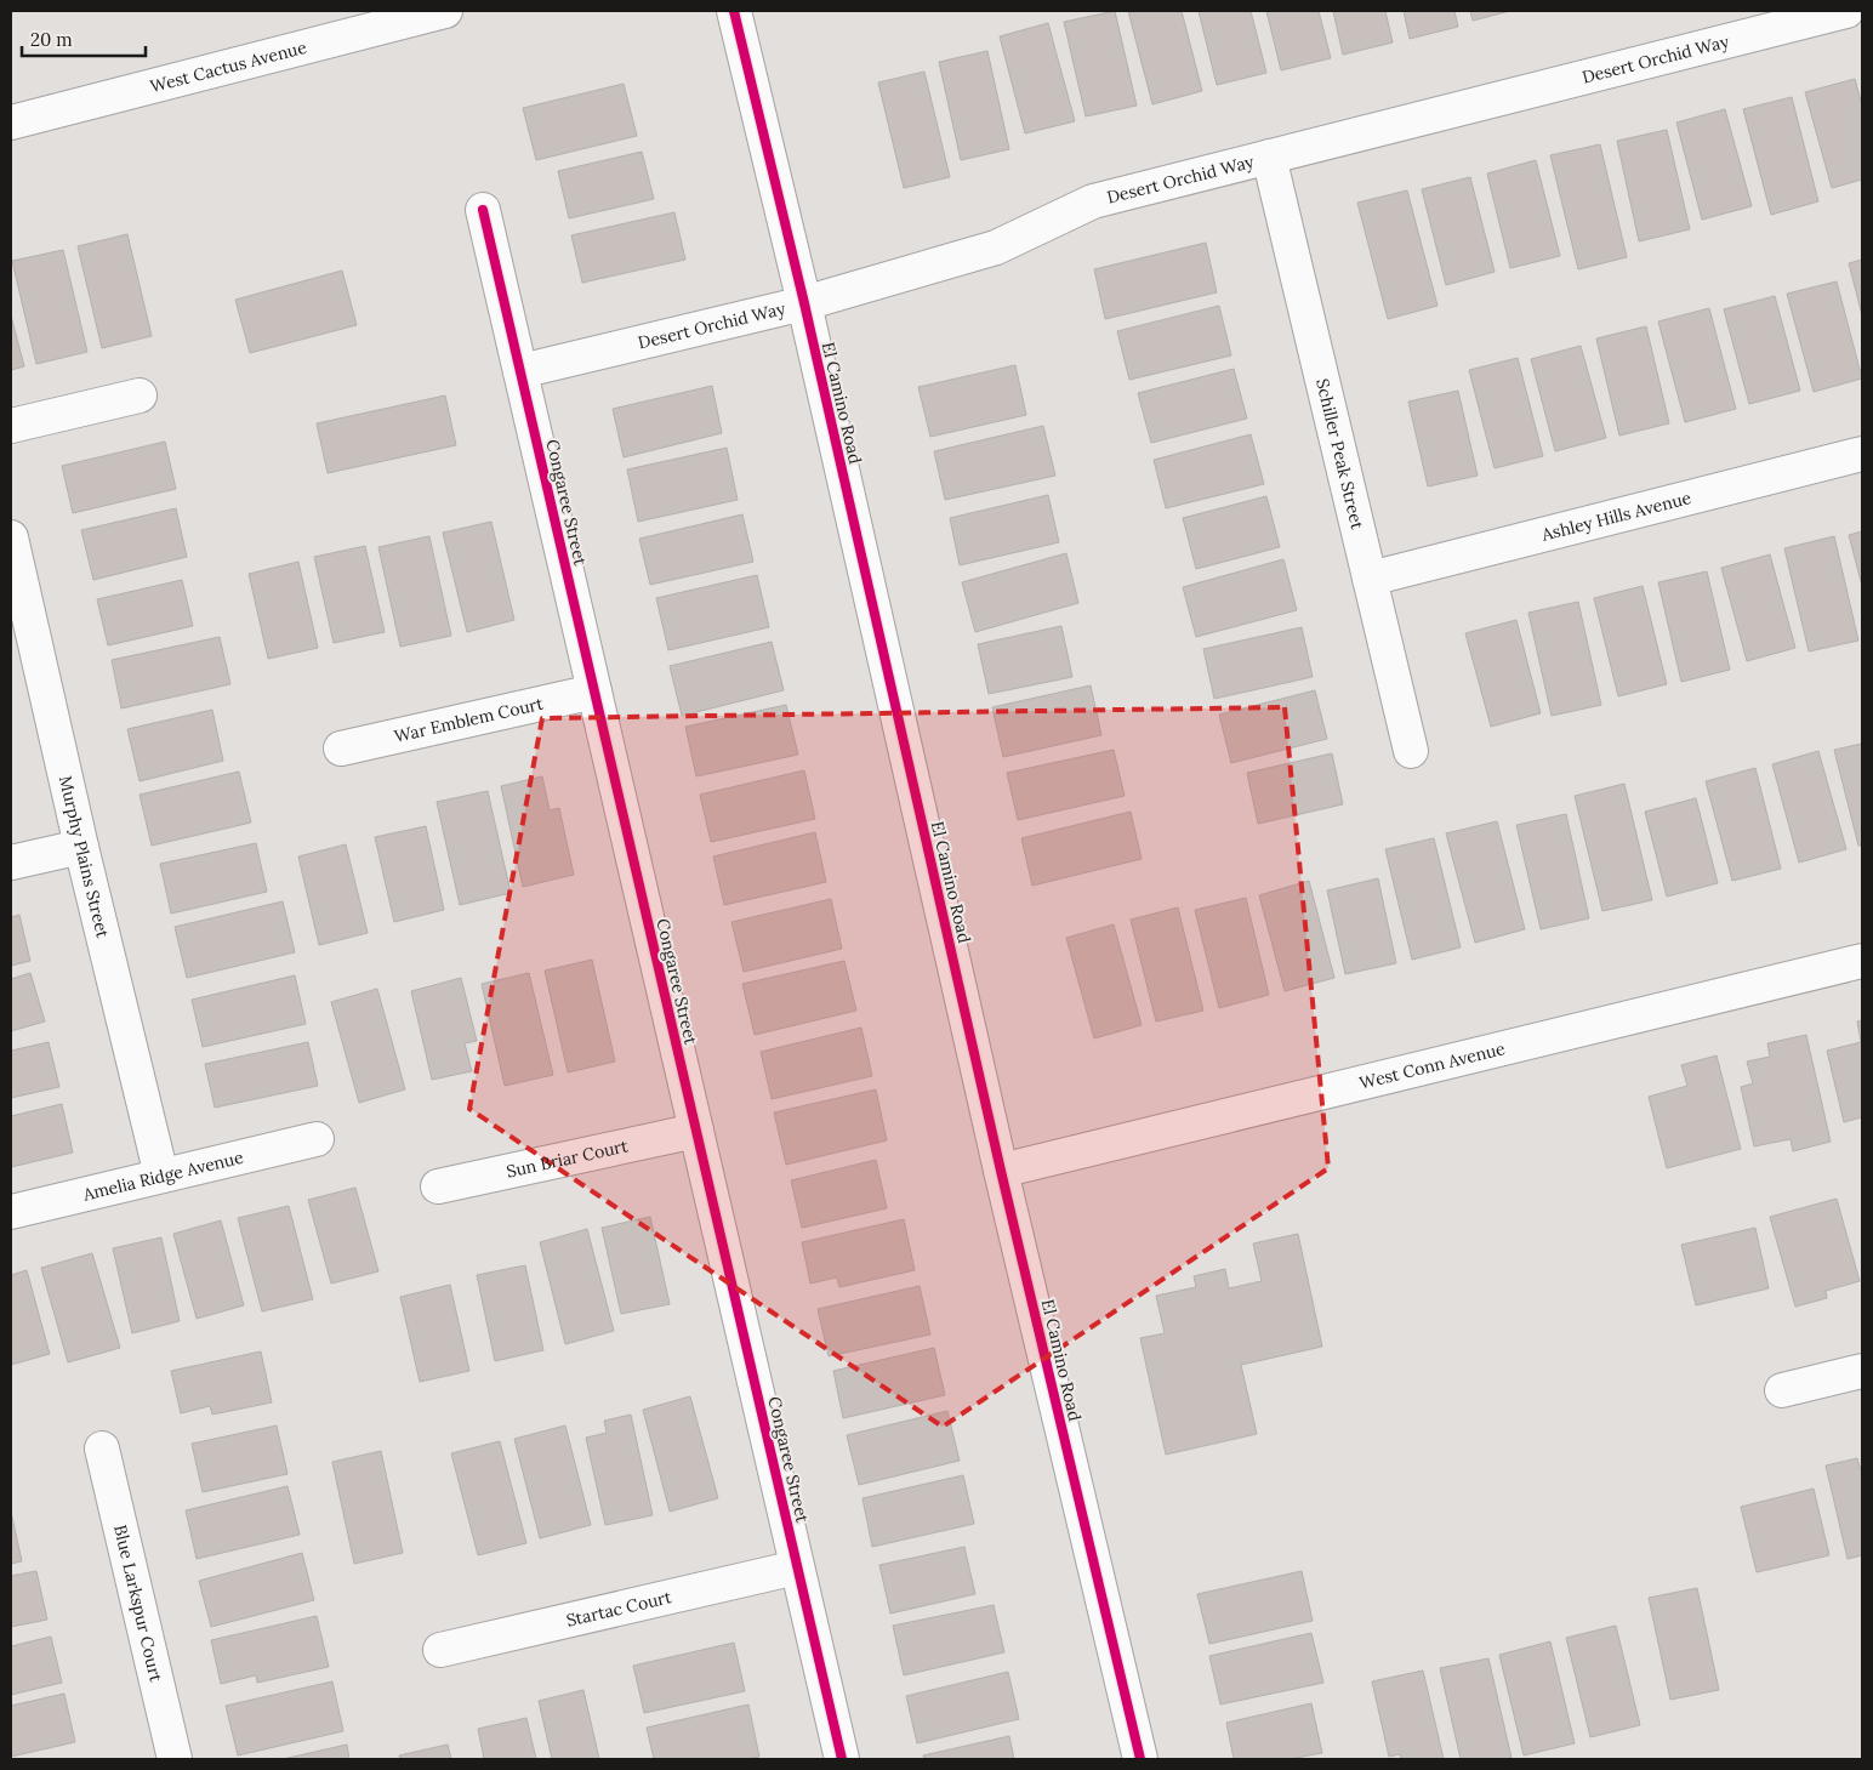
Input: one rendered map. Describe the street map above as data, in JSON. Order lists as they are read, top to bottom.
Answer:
{
  "streets": {
    "street": [
      "Desert Orchid Way",
      "West Cactus Avenue",
      "El Camino Road",
      "Schiller Peak Street",
      "Congaree Street",
      "Ashley Hills Avenue",
      "War Emblem Court",
      "Murphy Plains Street",
      "West Conn Avenue",
      "Sun Briar Court",
      "Amelia Ridge Avenue",
      "Blue Larkspur Court",
      "Startac Court"
    ]
  },
  "crossings": [
    ["Desert Orchid Way", "El Camino Road"],
    ["Desert Orchid Way", "Schiller Peak Street"],
    ["Desert Orchid Way", "Congaree Street"],
    ["El Camino Road", "West Conn Avenue"],
    ["Schiller Peak Street", "Ashley Hills Avenue"],
    ["Congaree Street", "War Emblem Court"],
    ["Congaree Street", "Sun Briar Court"],
    ["Congaree Street", "Startac Court"],
    ["Murphy Plains Street", "Amelia Ridge Avenue"]
  ],
  "scale_bar": "20 m"
}
